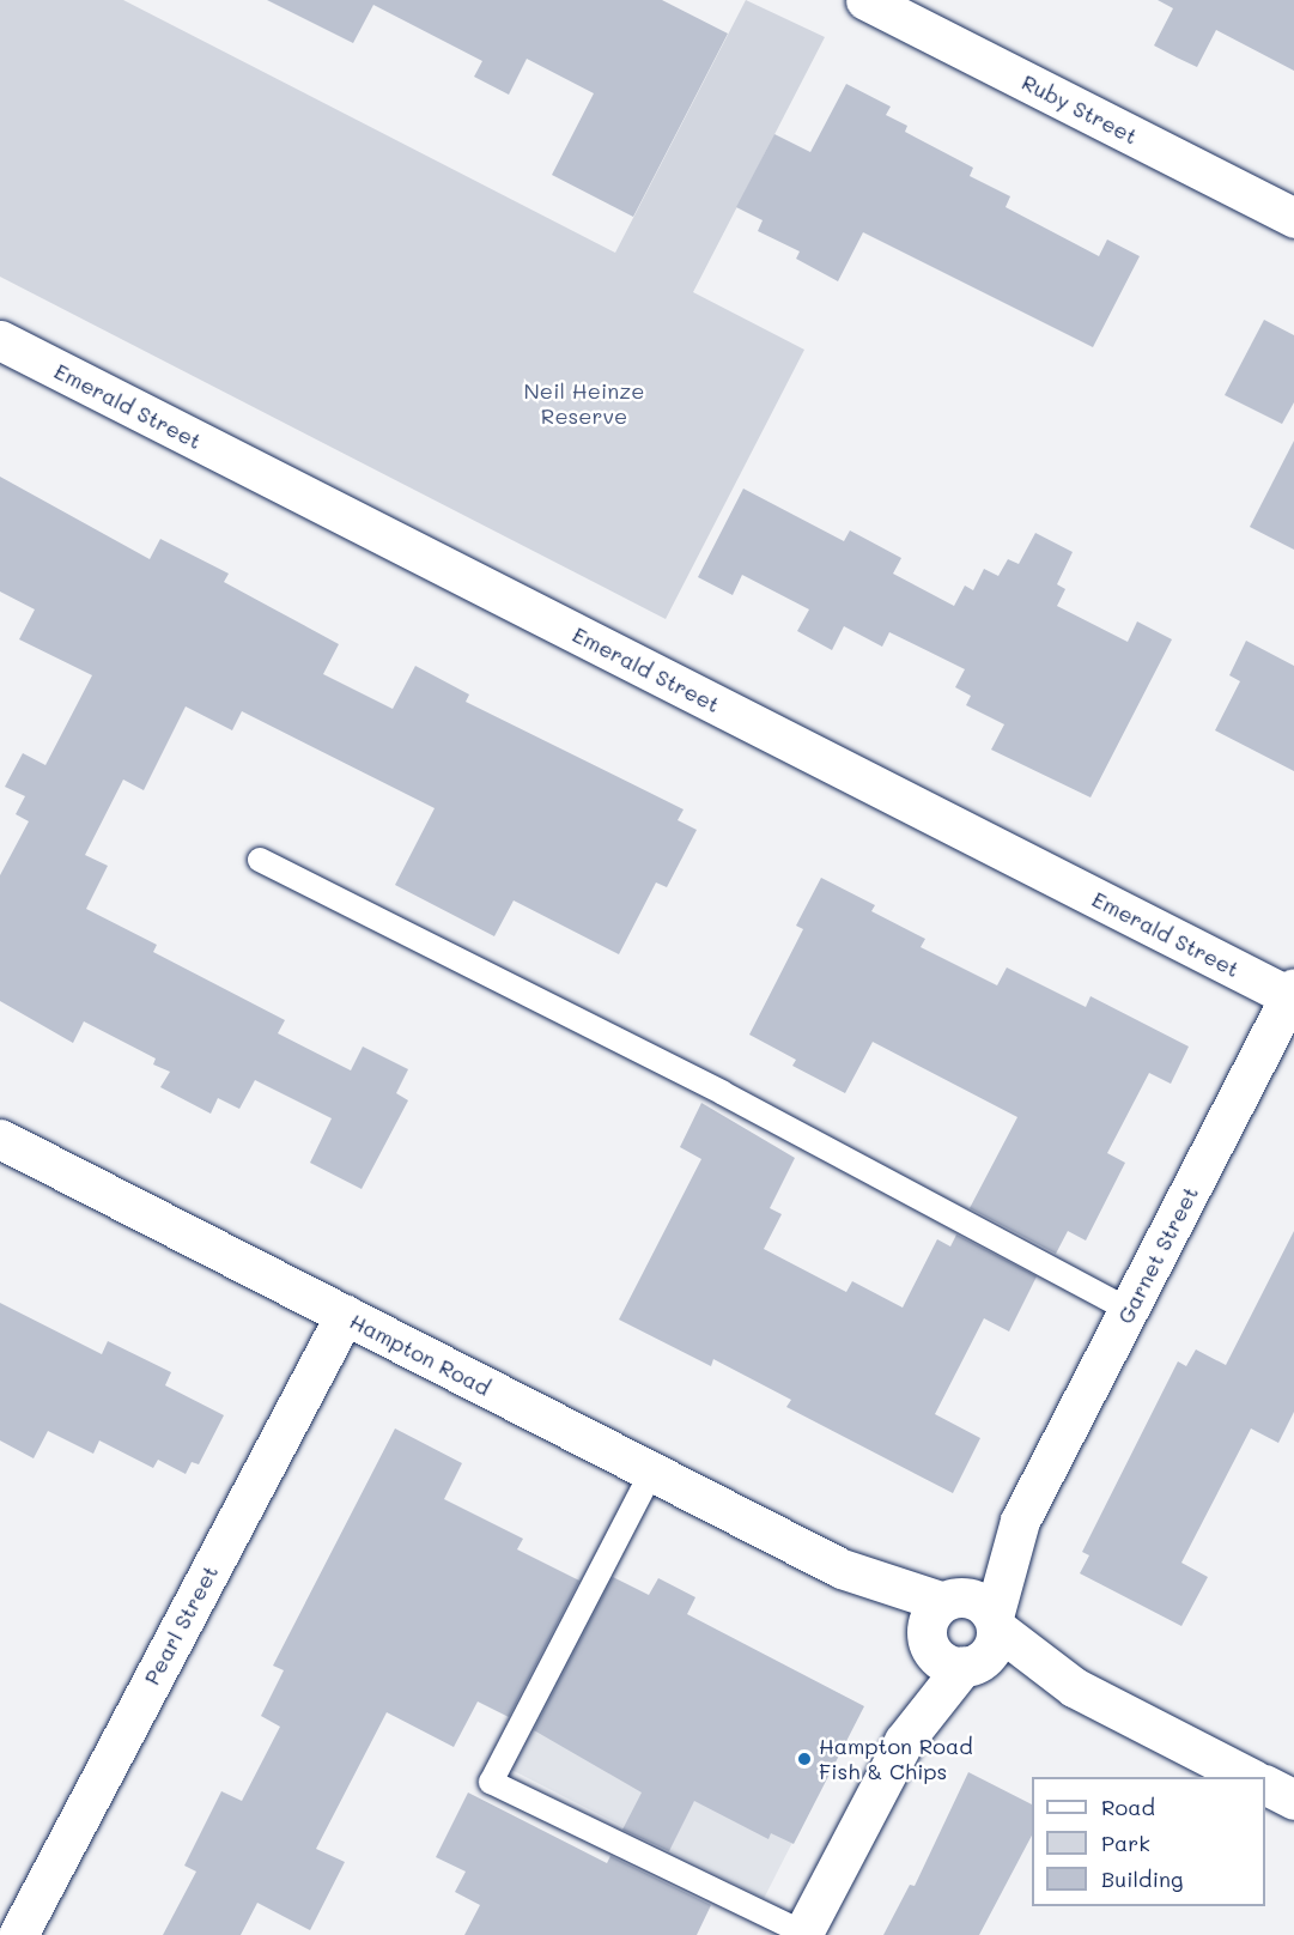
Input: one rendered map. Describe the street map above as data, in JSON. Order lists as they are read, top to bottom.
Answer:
{
  "streets": {
    "street": [
      "Ruby Street",
      "Emerald Street",
      "Garnet Street",
      "Hampton Road",
      "Pearl Street"
    ]
  },
  "crossings": [
    ["Emerald Street", "Garnet Street"],
    ["Garnet Street", "Hampton Road"],
    ["Hampton Road", "Pearl Street"]
  ],
  "parks": ["Neil Heinze Reserve"],
  "places": ["Hampton Road Fish & Chips"],
  "legend": ["Road", "Park", "Building"]
}
